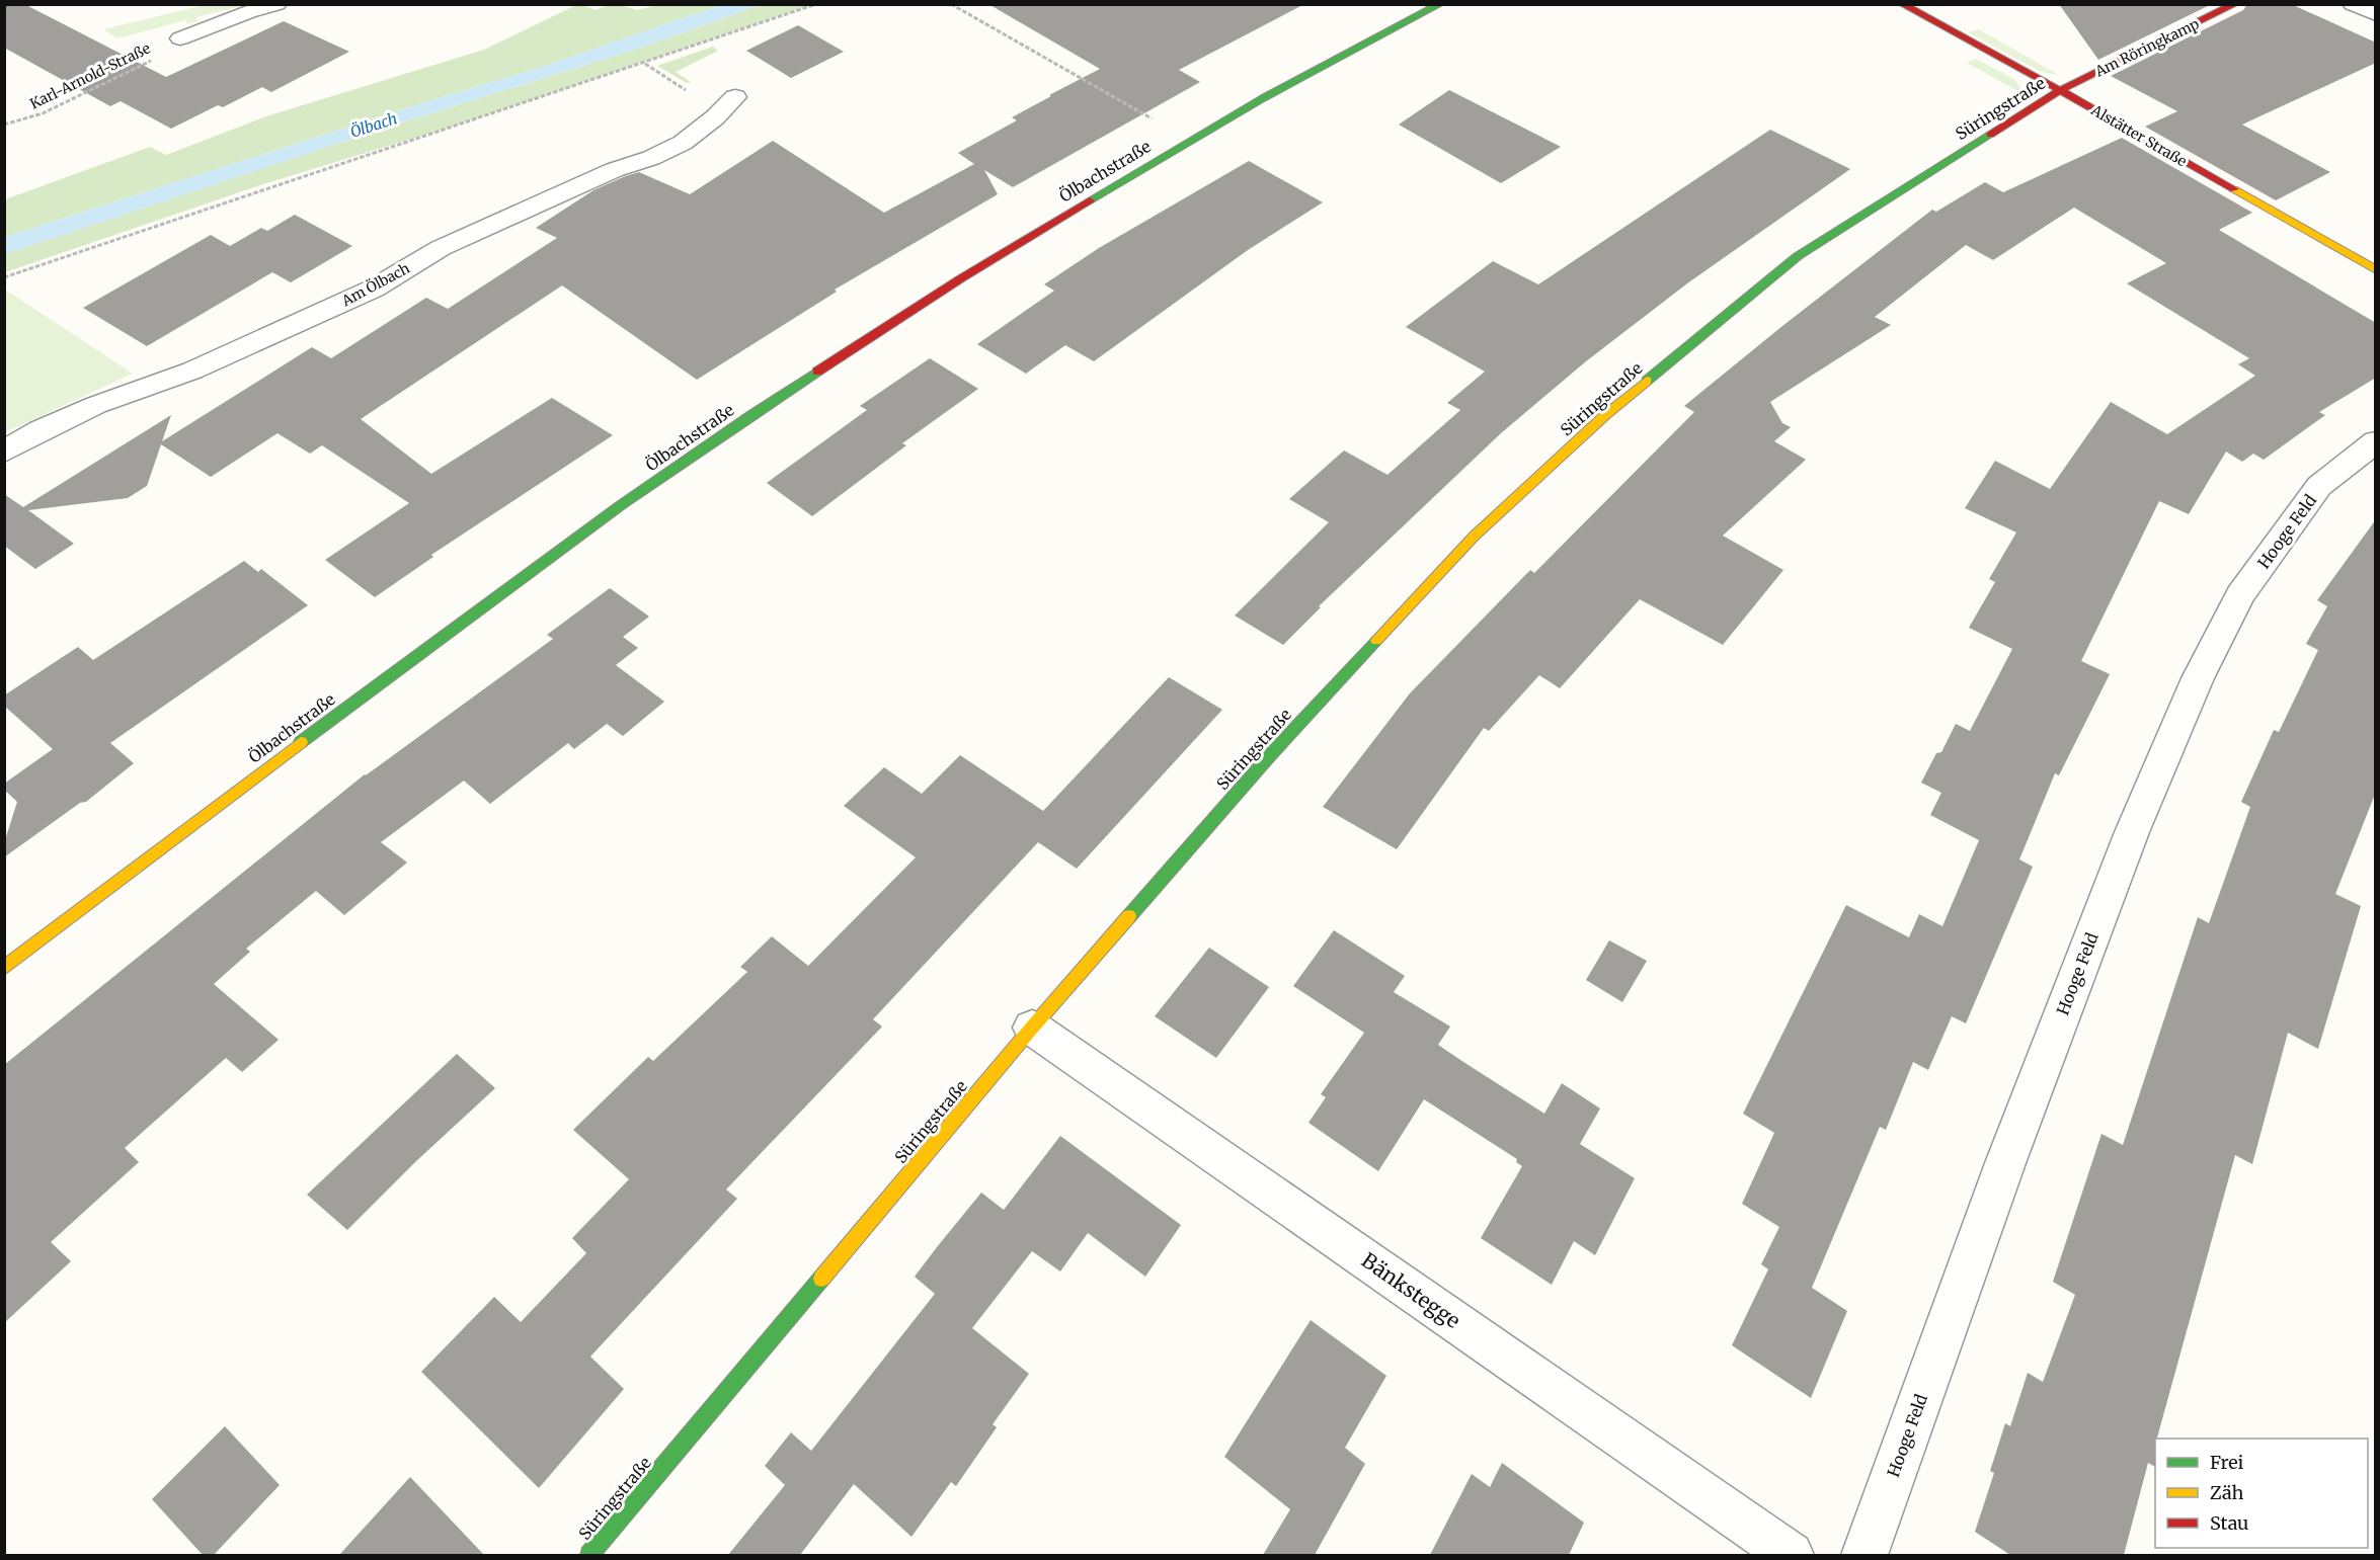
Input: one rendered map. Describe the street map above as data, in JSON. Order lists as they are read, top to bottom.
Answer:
{
  "streets": {
    "street": [
      "Am Röringkamp",
      "Süringstraße",
      "Alstätter Straße",
      "Ölbachstraße",
      "Am Ölbach",
      "Hooge Feld",
      "Bänkstegge"
    ],
    "path": ["Karl-Arnold-Straße"]
  },
  "crossings": [
    ["Am Röringkamp", "Süringstraße"],
    ["Am Röringkamp", "Alstätter Straße"],
    ["Süringstraße", "Alstätter Straße"],
    ["Süringstraße", "Bänkstegge"]
  ],
  "water": ["Ölbach"],
  "legend": ["Frei", "Zäh", "Stau"]
}
